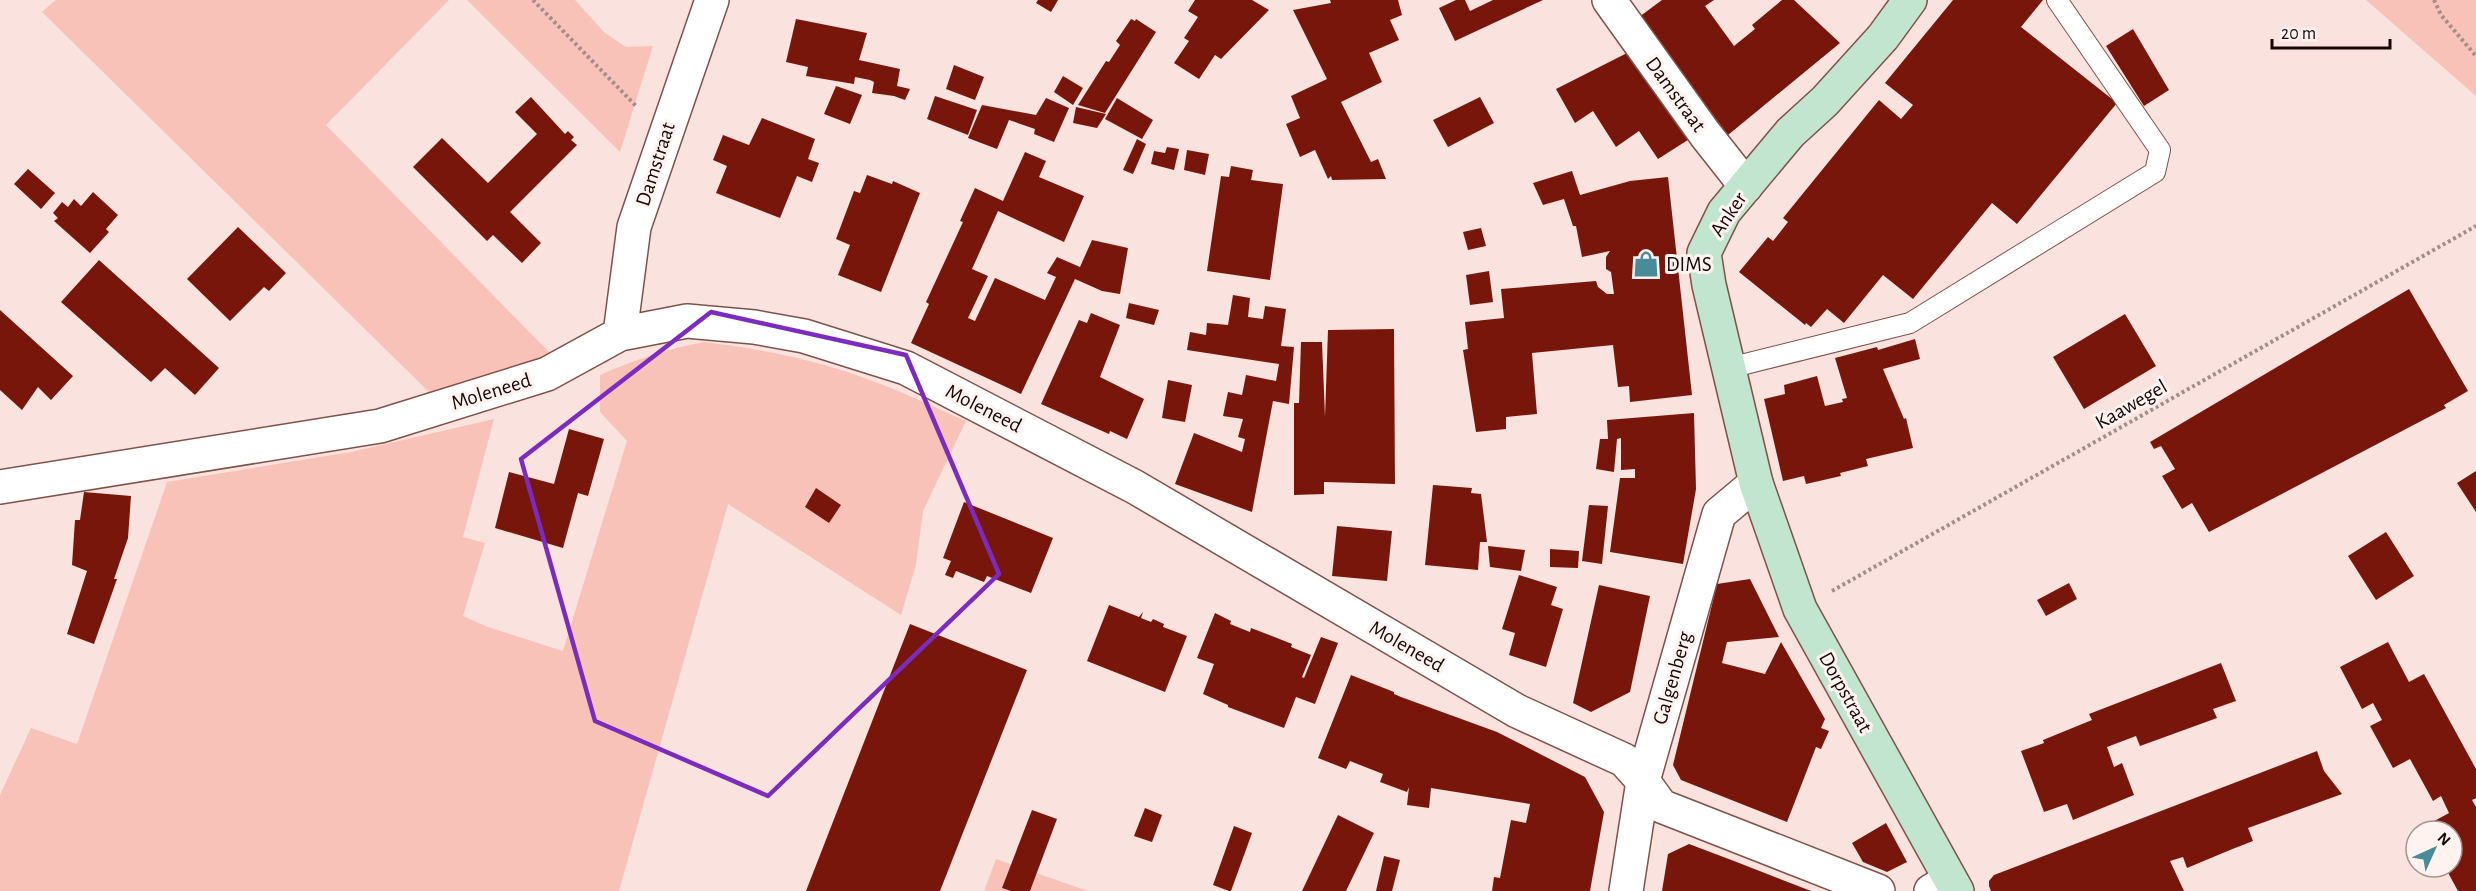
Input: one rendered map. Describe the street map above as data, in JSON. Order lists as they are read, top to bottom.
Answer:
{
  "streets": {
    "street": [
      "Damstraat",
      "Anker",
      "Moleneed",
      "Galgenberg",
      "Dorpstraat"
    ],
    "path": ["Kaawegel"]
  },
  "crossings": [
    ["Damstraat", "Anker"],
    ["Damstraat", "Moleneed"],
    ["Anker", "Galgenberg"],
    ["Anker", "Dorpstraat"],
    ["Moleneed", "Galgenberg"],
    ["Kaawegel", "Dorpstraat"],
    ["Galgenberg", "Dorpstraat"]
  ],
  "places": {
    "shop": ["DIMS"]
  },
  "scale_bar": "20 m",
  "north": "top right"
}
